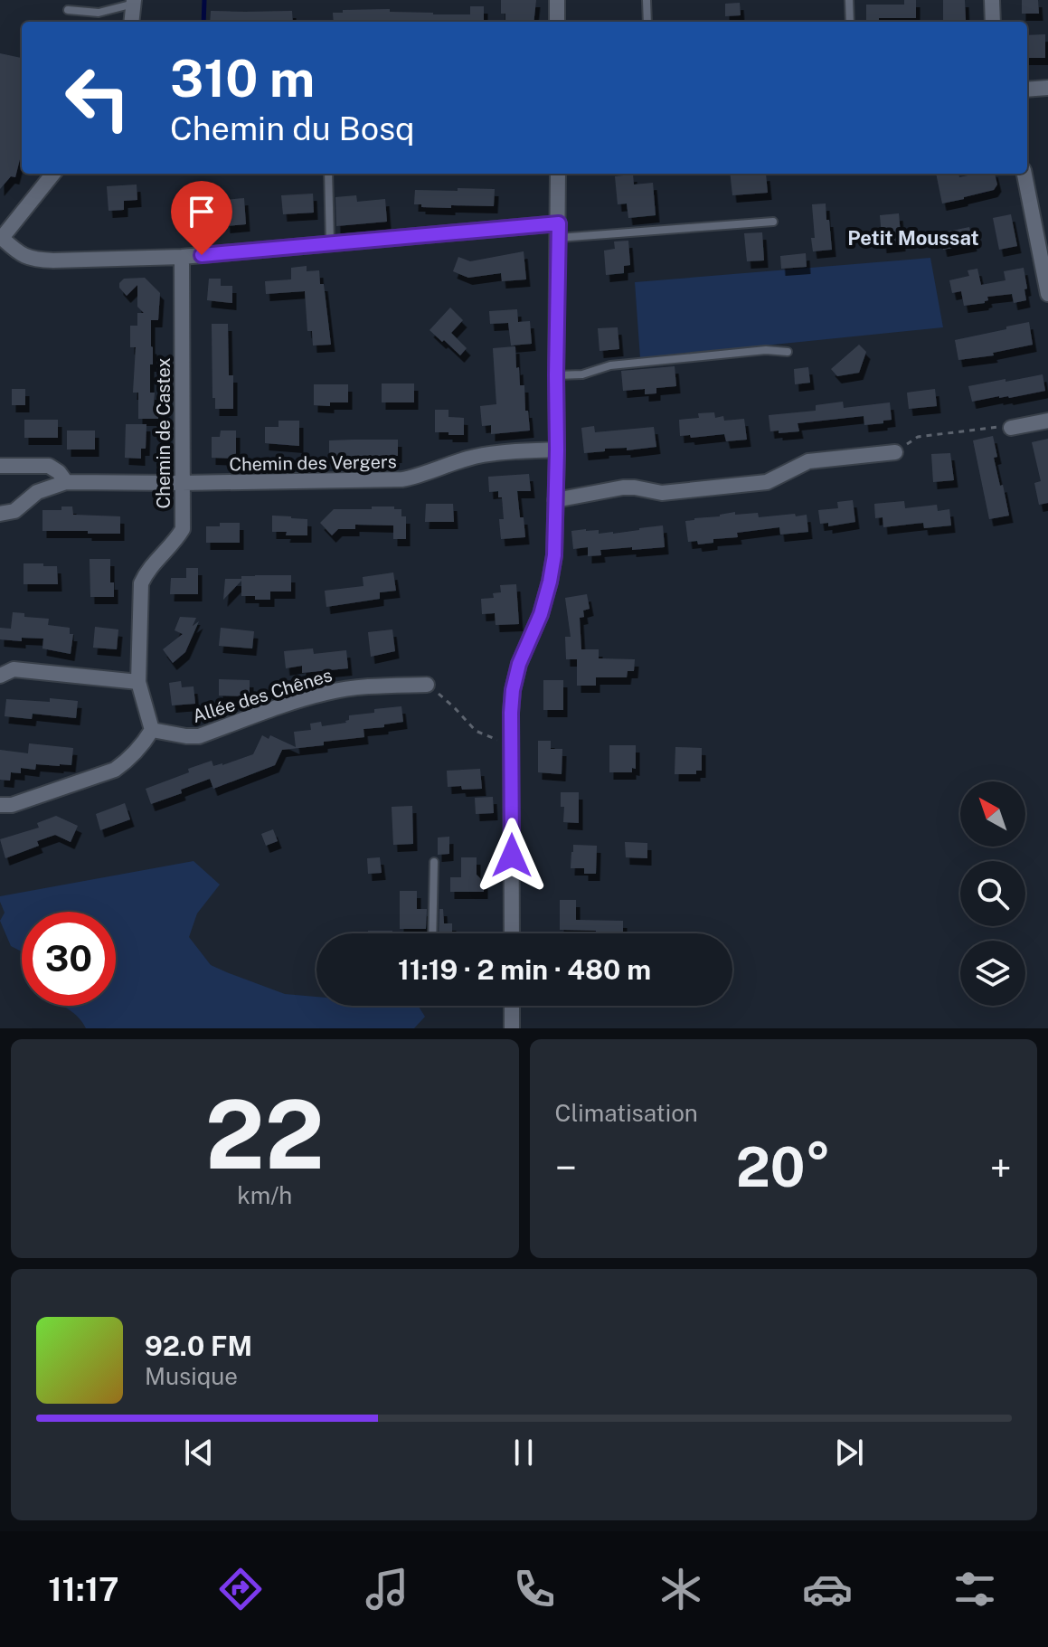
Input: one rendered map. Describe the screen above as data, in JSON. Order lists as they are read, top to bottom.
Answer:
{
  "streets": {
    "street": ["Chemin de Castex", "Chemin des Vergers", "Allée des Chênes"]
  },
  "crossings": [
    ["Chemin de Castex", "Chemin des Vergers"],
    ["Chemin de Castex", "Allée des Chênes"]
  ],
  "districts": ["Petit Moussat"],
  "north": "top left",
  "page": {
    "turn": ["310 m", "Chemin du Bosq"],
    "limit": "30",
    "trip": "11:19 · 2 min · 480 m",
    "tile": [
      ["22", "km/h"],
      "Climatisation"
    ],
    "heat": ["−", "20°", "+"],
    "song": ["92.0 FM", "Musique"],
    "tabs": "11:17"
  }
}
